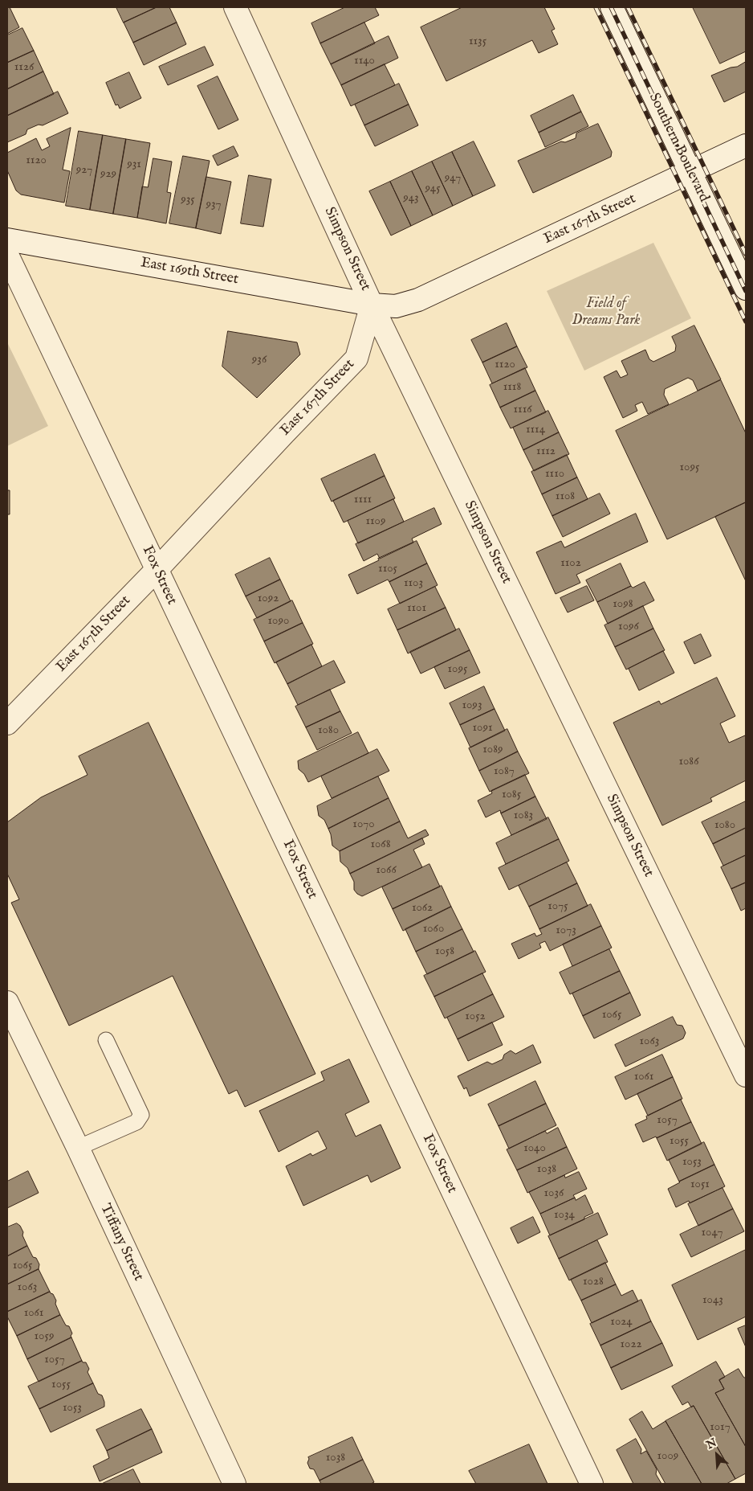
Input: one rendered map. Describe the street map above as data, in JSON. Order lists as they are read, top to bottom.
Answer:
{
  "streets": {
    "street": [
      "Southern Boulevard",
      "East 167th Street",
      "Simpson Street",
      "East 169th Street",
      "Fox Street",
      "Tiffany Street"
    ]
  },
  "crossings": [
    ["Southern Boulevard", "East 167th Street"],
    ["East 167th Street", "Simpson Street"],
    ["East 167th Street", "East 169th Street"],
    ["East 167th Street", "Fox Street"],
    ["Simpson Street", "East 169th Street"]
  ],
  "parks": ["Field of Dreams Park"],
  "house_numbers": [
    "1135",
    "1140",
    "1126",
    "1120",
    "931",
    "927",
    "929",
    "947",
    "945",
    "943",
    "935",
    "937",
    "936",
    "1120",
    "1118",
    "1116",
    "1114",
    "1112",
    "1095",
    "1110",
    "1108",
    "1111",
    "1109",
    "1102",
    "1105",
    "1103",
    "1092",
    "1098",
    "1101",
    "1090",
    "1096",
    "1095",
    "1093",
    "1091",
    "1080",
    "1089",
    "1086",
    "1087",
    "1085",
    "1083",
    "1070",
    "1080",
    "1068",
    "1066",
    "1075",
    "1062",
    "1060",
    "1073",
    "1058",
    "1065",
    "1052",
    "1063",
    "1061",
    "1057",
    "1055",
    "1040",
    "1053",
    "1038",
    "1051",
    "1036",
    "1034",
    "1047",
    "1065",
    "1028",
    "1063",
    "1043",
    "1061",
    "1024",
    "1059",
    "1022",
    "1057",
    "1055",
    "1053",
    "1017",
    "1009",
    "1038"
  ],
  "north": "top left"
}
